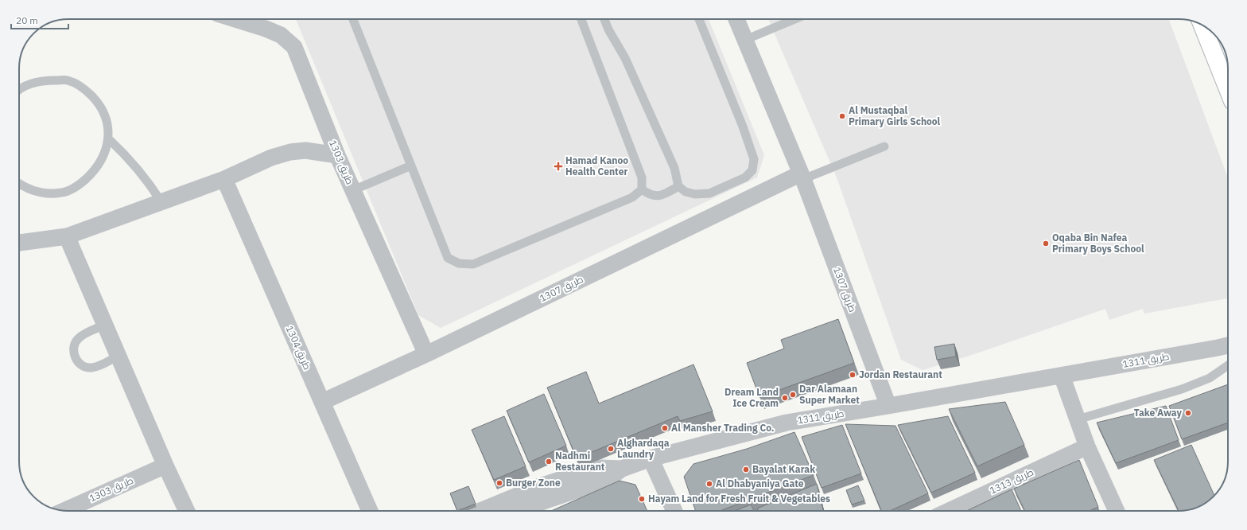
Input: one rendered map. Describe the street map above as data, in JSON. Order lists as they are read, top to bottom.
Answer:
{
  "streets": {
    "street": [
      "طريق 1303",
      "طريق 1307",
      "طريق 1304",
      "طريق 1311",
      "طريق 1313"
    ]
  },
  "crossings": [
    ["طريق 1303", "طريق 1307"],
    ["طريق 1307", "طريق 1304"],
    ["طريق 1307", "طريق 1311"]
  ],
  "places": {
    "other": [
      "Al Mustaqbal Primary Girls School",
      "Oqaba Bin Nafea Primary Boys School",
      "Jordan Restaurant",
      "Dar Alamaan Super Market",
      "Dream Land Ice Cream",
      "Take Away",
      "Al Mansher Trading Co.",
      "Alghardaqa Laundry",
      "Nadhmi Restaurant",
      "Bayalat Karak",
      "Burger Zone",
      "Al Dhabyaniya Gate",
      "Hayam Land for Fresh Fruit & Vegetables"
    ],
    "health": ["Hamad Kanoo Health Center"]
  },
  "scale_bar": "20 m"
}
